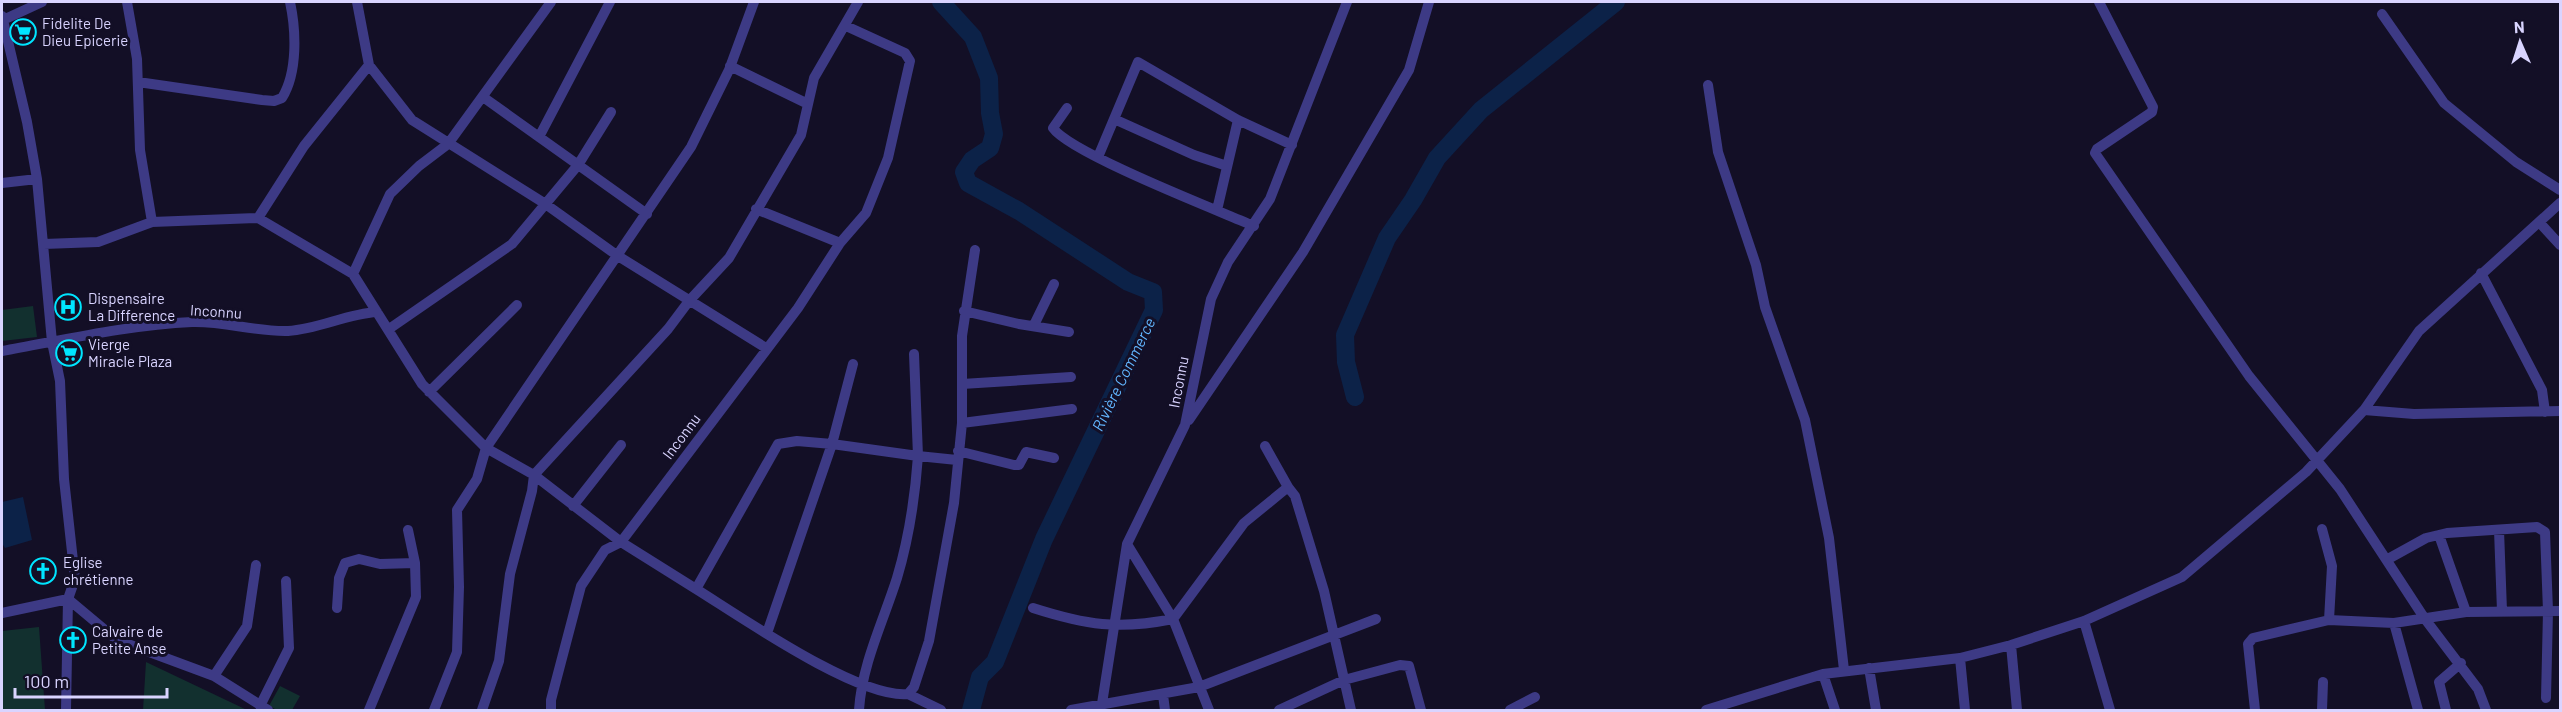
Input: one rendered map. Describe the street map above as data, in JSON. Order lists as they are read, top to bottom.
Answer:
{
  "streets": {
    "street": ["Inconnu"]
  },
  "water": ["Rivière Commerce"],
  "places": {
    "supermarket": ["Fidelite De Dieu Epicerie", "Vierge Miracle Plaza"],
    "hospital": ["Dispensaire La Difference"],
    "church": ["Eglise chrétienne", "Calvaire de Petite Anse"]
  },
  "scale_bar": "100 m",
  "north": "top"
}
